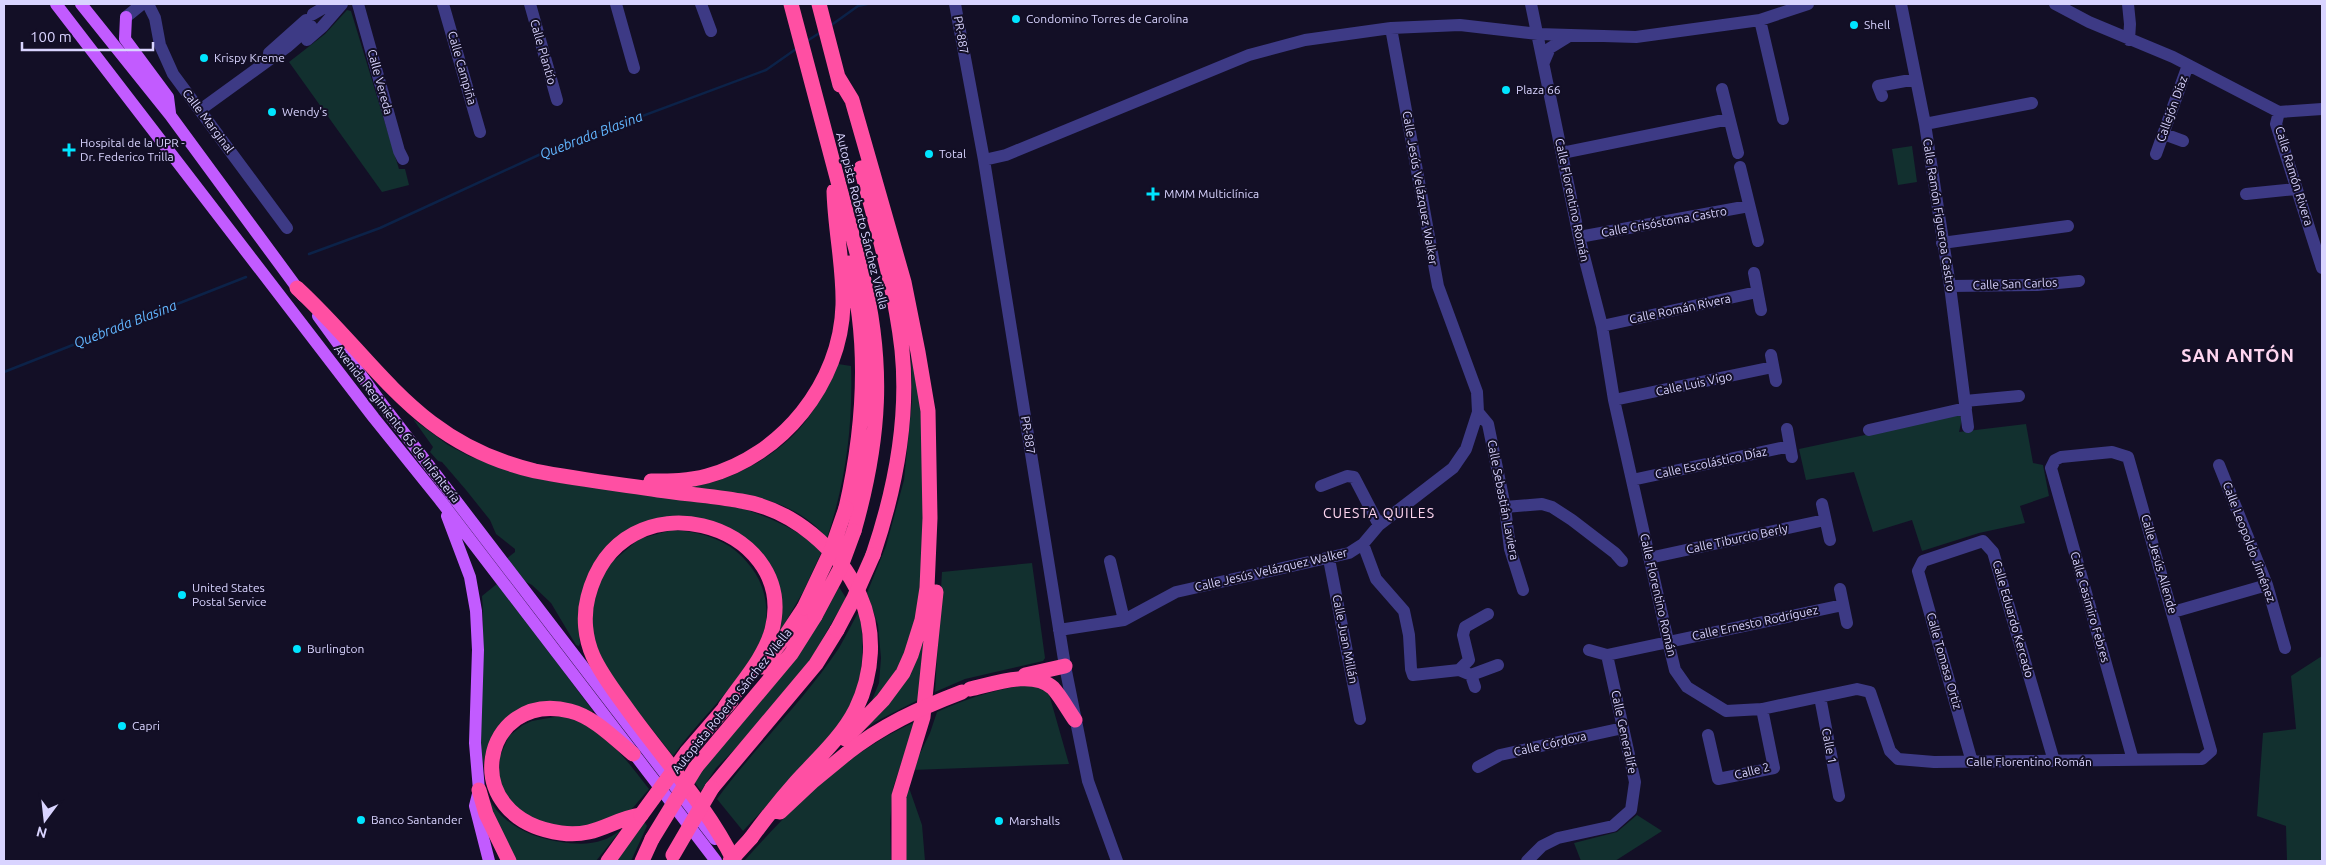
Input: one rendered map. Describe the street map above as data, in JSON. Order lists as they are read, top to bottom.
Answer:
{
  "streets": {
    "highway": ["Autopista Roberto Sánchez Vilella"],
    "main road": ["Avenida Regimiento 65 de Infantería"],
    "street": [
      "PR-887",
      "Calle Plantío",
      "Calle Campiña",
      "Calle Vereda",
      "Callejón Díaz",
      "Calle Marginal",
      "Calle Ramón Rivera",
      "Calle Jesús Velázquez Walker",
      "Calle Florentino Román",
      "Calle Ramón Figueroa Castro",
      "Calle Crisóstoma Castro",
      "Calle San Carlos",
      "Calle Román Rivera",
      "Calle Luis Vigo",
      "Calle Escolástico Díaz",
      "Calle Sebastián Laviera",
      "Calle Tiburcio Berly",
      "Calle Leopoldo Jiménez",
      "Calle Jesús Allende",
      "Calle Casimiro Febres",
      "Calle Eduardo Kercado",
      "Calle Ernesto Rodríguez",
      "Calle Juan Millán",
      "Calle Tomasa Ortiz",
      "Calle Generalife",
      "Calle Córdova",
      "Calle 1",
      "Calle 2"
    ]
  },
  "crossings": [
    ["PR-887", "Calle Jesús Velázquez Walker"],
    ["Calle Jesús Velázquez Walker", "Calle Sebastián Laviera"],
    ["Calle Jesús Velázquez Walker", "Calle Juan Millán"],
    ["Calle Florentino Román", "Calle Crisóstoma Castro"],
    ["Calle Florentino Román", "Calle Román Rivera"],
    ["Calle Florentino Román", "Calle Luis Vigo"],
    ["Calle Florentino Román", "Calle Escolástico Díaz"],
    ["Calle Florentino Román", "Calle Tiburcio Berly"],
    ["Calle Florentino Román", "Calle Jesús Allende"],
    ["Calle Florentino Román", "Calle Casimiro Febres"],
    ["Calle Florentino Román", "Calle Eduardo Kercado"],
    ["Calle Florentino Román", "Calle Ernesto Rodríguez"],
    ["Calle Florentino Román", "Calle Tomasa Ortiz"],
    ["Calle Florentino Román", "Calle 1"],
    ["Calle Florentino Román", "Calle 2"],
    ["Calle Ramón Figueroa Castro", "Calle San Carlos"],
    ["Calle Jesús Allende", "Calle Casimiro Febres"],
    ["Calle Eduardo Kercado", "Calle Tomasa Ortiz"],
    ["Calle Generalife", "Calle Córdova"]
  ],
  "districts": ["SAN ANTÓN", "CUESTA QUILES"],
  "water": ["Quebrada Blasina"],
  "places": {
    "other": [
      "Condomino Torres de Carolina",
      "Shell",
      "Krispy Kreme",
      "Plaza 66",
      "Wendy's",
      "Total",
      "United States Postal Service",
      "Burlington",
      "Capri",
      "Banco Santander",
      "Marshalls"
    ],
    "health": ["Hospital de la UPR - Dr. Federico Trilla", "MMM Multiclínica"]
  },
  "scale_bar": "100 m",
  "north": "bottom"
}
